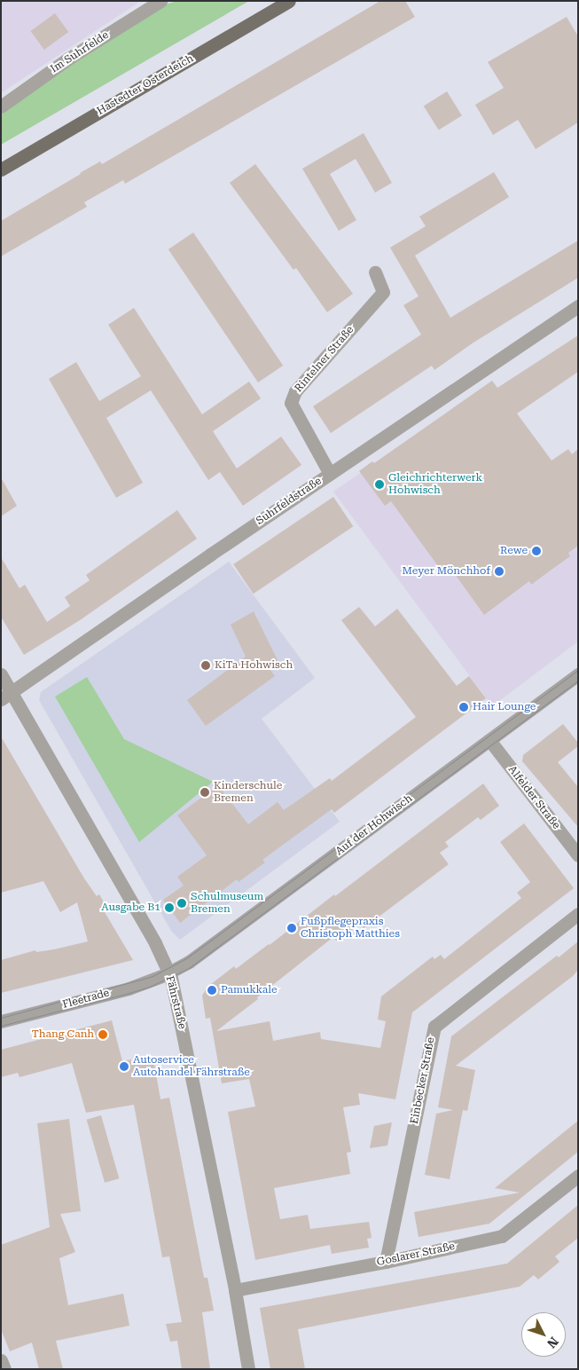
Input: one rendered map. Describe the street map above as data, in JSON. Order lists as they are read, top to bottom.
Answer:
{
  "streets": {
    "main road": ["Hastedter Osterdeich"],
    "street": [
      "Im Suhrfelde",
      "Rintelner Straße",
      "Suhrfeldstraße",
      "Alfelder Straße",
      "Auf der Hohwisch",
      "Fleetrade",
      "Fährstraße",
      "Einbecker Straße",
      "Goslarer Straße"
    ]
  },
  "crossings": [
    ["Rintelner Straße", "Suhrfeldstraße"],
    ["Suhrfeldstraße", "Fährstraße"],
    ["Alfelder Straße", "Auf der Hohwisch"],
    ["Auf der Hohwisch", "Fleetrade"],
    ["Auf der Hohwisch", "Fährstraße"],
    ["Fleetrade", "Fährstraße"],
    ["Fährstraße", "Goslarer Straße"],
    ["Einbecker Straße", "Goslarer Straße"]
  ],
  "places": [
    "Gleichrichterwerk Hohwisch",
    "Rewe",
    "Meyer Mönchhof",
    "KiTa Hohwisch",
    "Hair Lounge",
    "Kinderschule Bremen",
    "Schulmuseum Bremen",
    "Ausgabe B1",
    "Fußpflegepraxis Christoph Matthies",
    "Pamukkale",
    "Thang Canh",
    "Autoservice Autohandel Fährstraße"
  ],
  "north": "bottom right"
}
